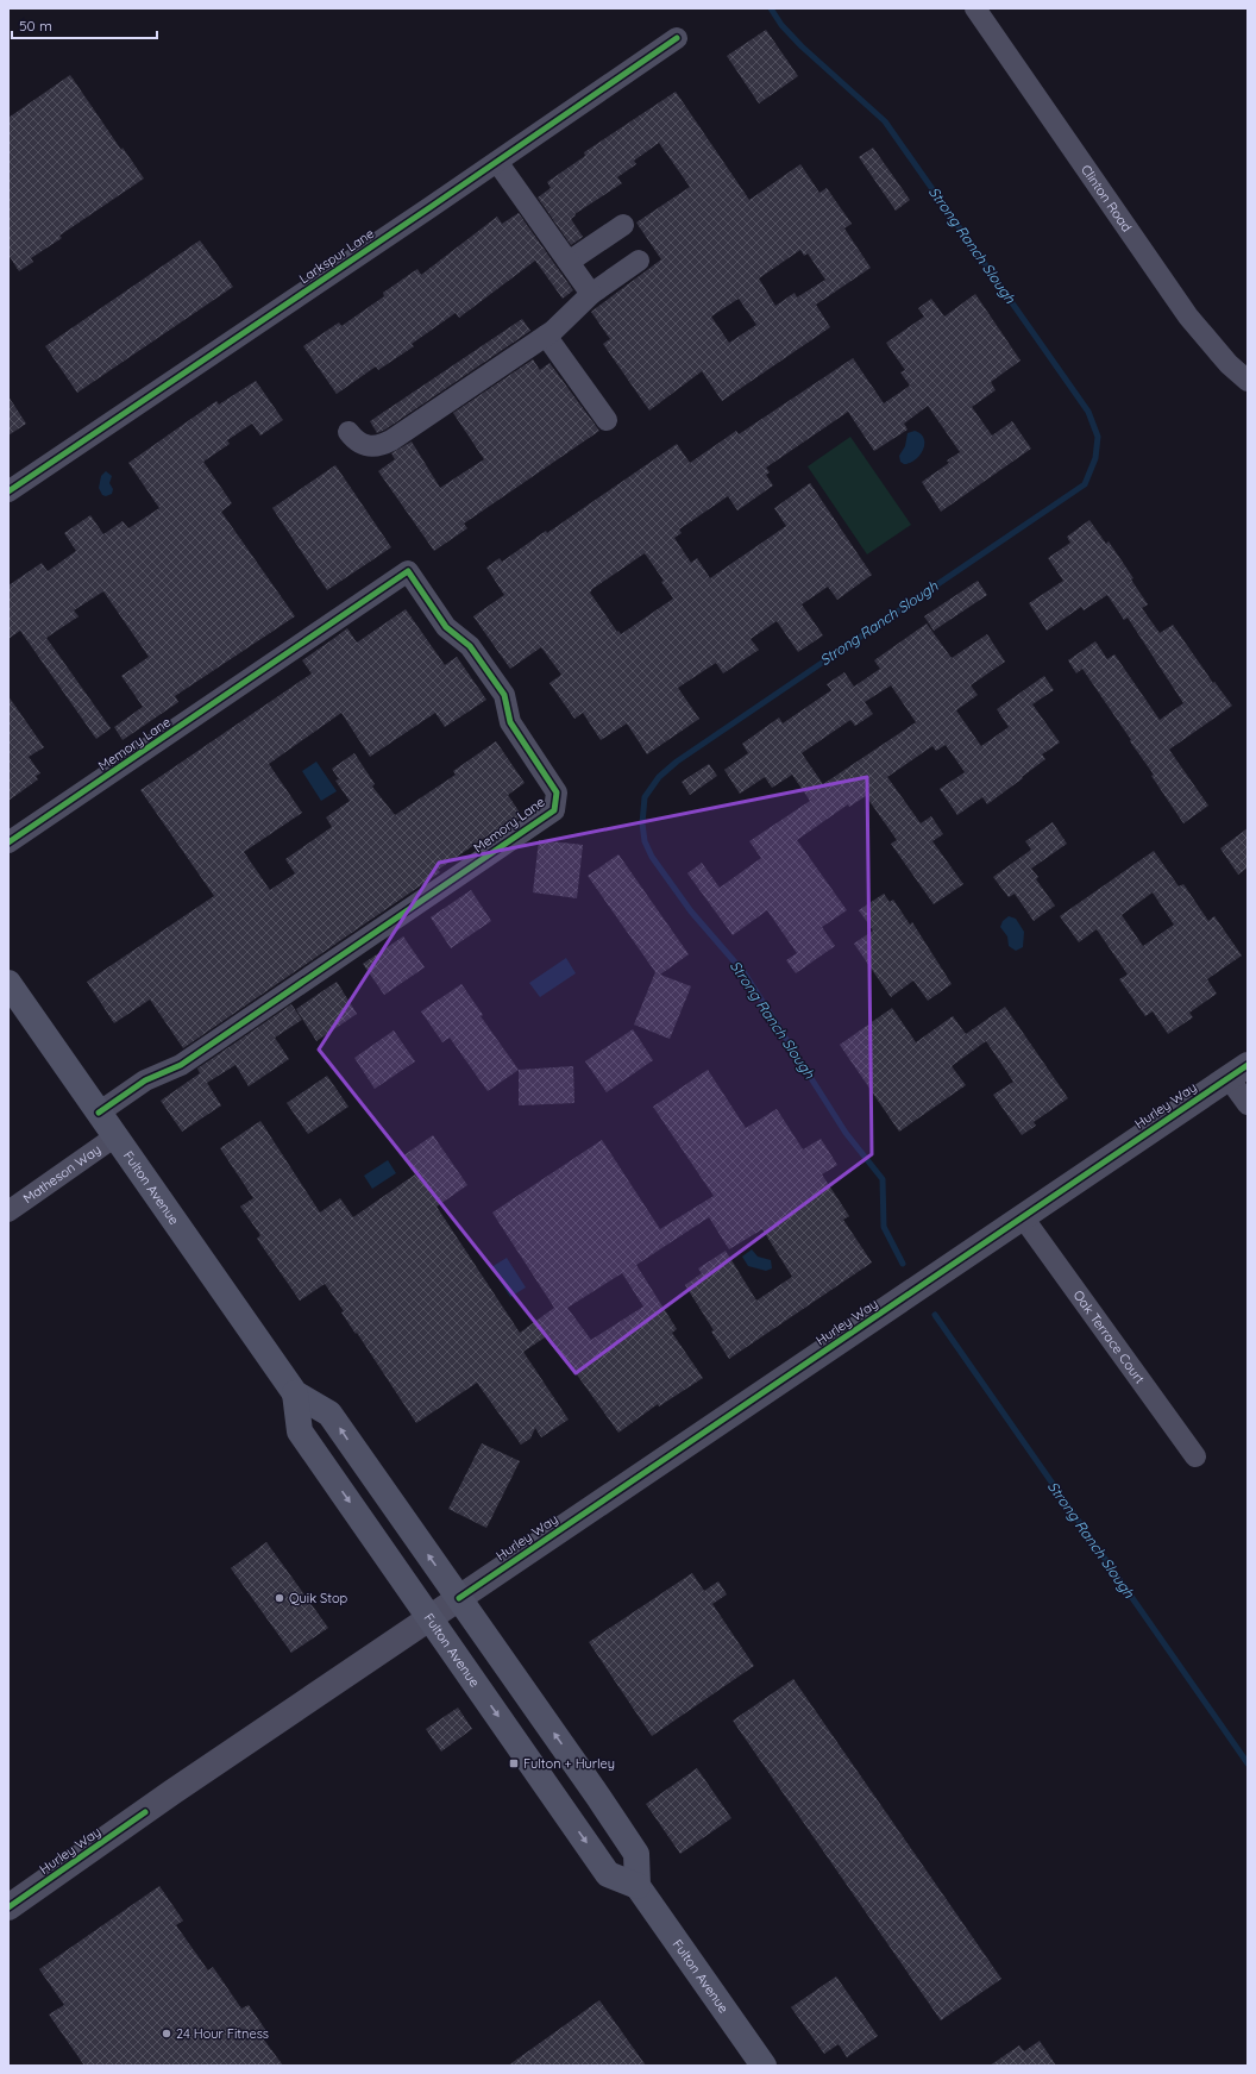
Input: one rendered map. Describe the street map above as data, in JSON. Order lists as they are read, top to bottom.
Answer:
{
  "streets": {
    "main road": ["Fulton Avenue"],
    "street": [
      "Clinton Road",
      "Larkspur Lane",
      "Memory Lane",
      "Hurley Way",
      "Matheson Way",
      "Oak Terrace Court"
    ]
  },
  "crossings": [
    ["Memory Lane", "Fulton Avenue"],
    ["Hurley Way", "Fulton Avenue"],
    ["Hurley Way", "Oak Terrace Court"],
    ["Matheson Way", "Fulton Avenue"]
  ],
  "water": ["Strong Ranch Slough"],
  "places": {
    "other": ["Quik Stop", "24 Hour Fitness"],
    "transit": ["Fulton + Hurley"]
  },
  "scale_bar": "50 m"
}
